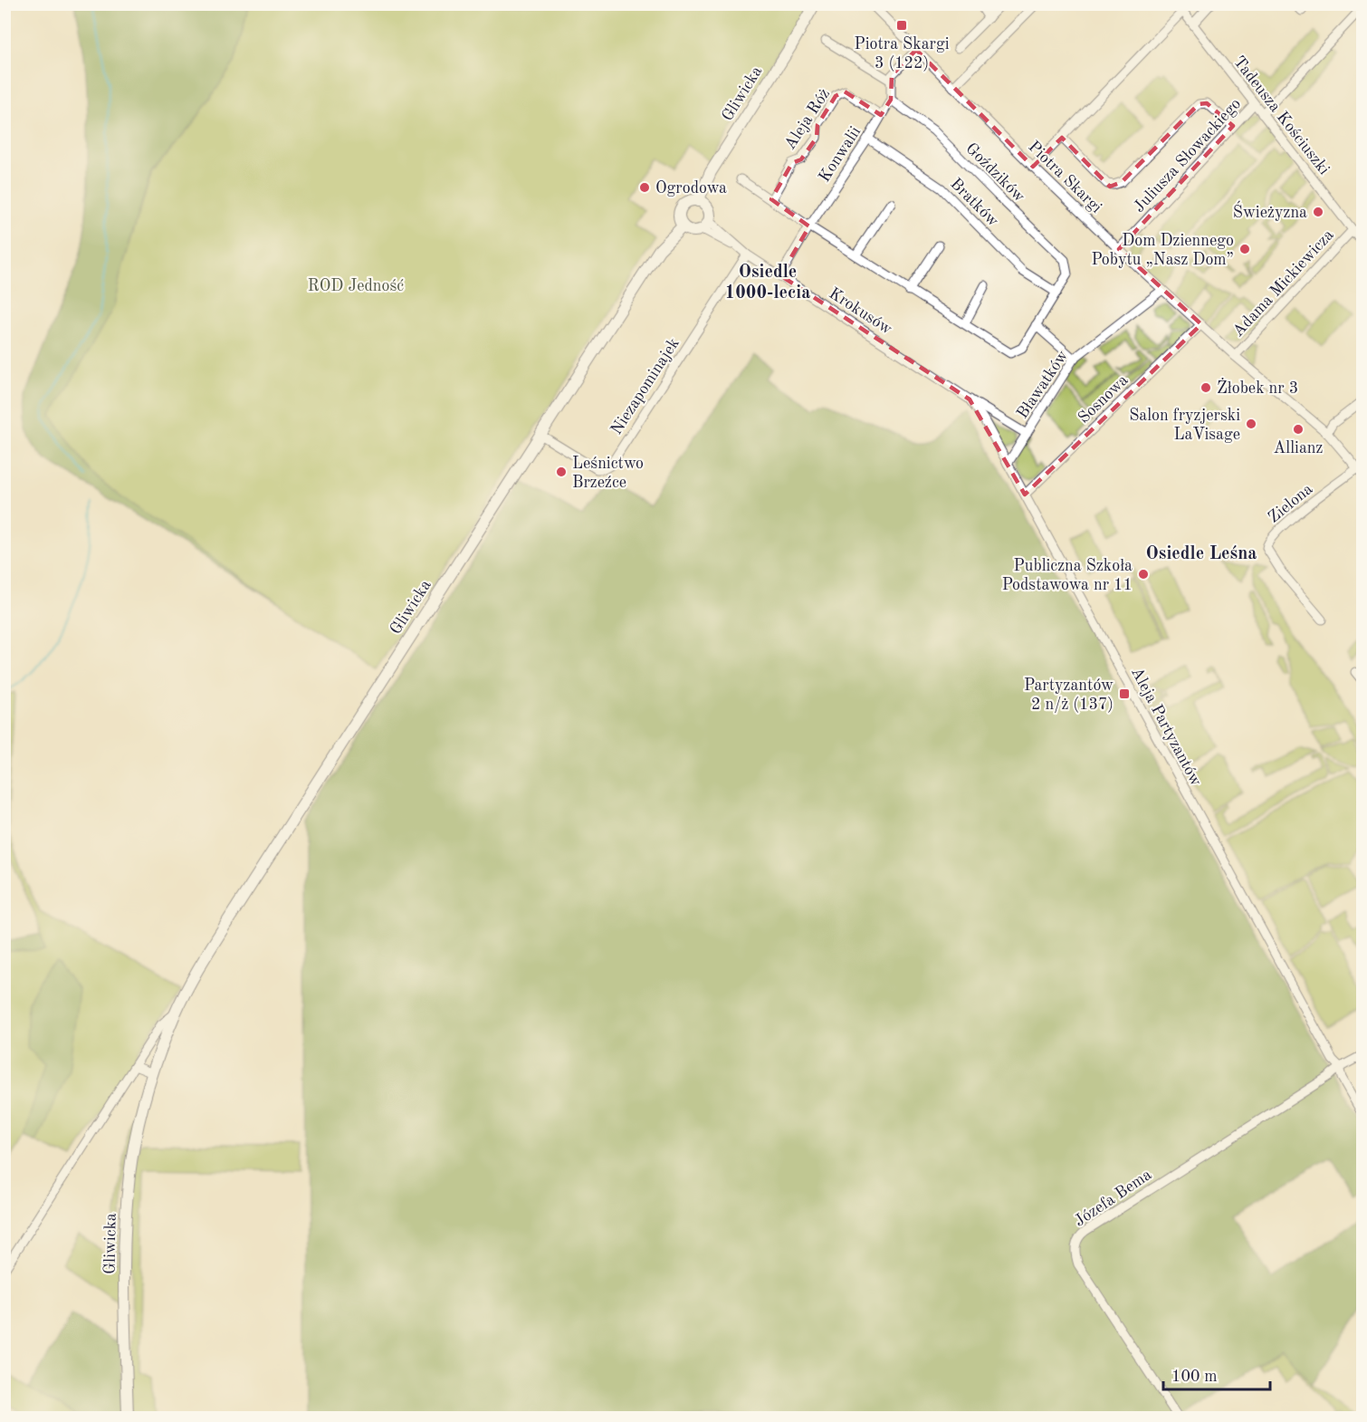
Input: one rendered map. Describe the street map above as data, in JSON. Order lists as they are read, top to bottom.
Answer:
{
  "streets": {
    "main road": ["Gliwicka"],
    "street": [
      "Tadeusza Kościuszki",
      "Aleja Róż",
      "Konwalii",
      "Juliusza Słowackiego",
      "Goździków",
      "Piotra Skargi",
      "Bratków",
      "Adama Mickiewicza",
      "Krokusów",
      "Bławatków",
      "Niezapominajek",
      "Sosnowa",
      "Zielona",
      "Aleja Partyzantów",
      "Józefa Bema"
    ]
  },
  "crossings": [
    ["Gliwicka", "Krokusów"],
    ["Gliwicka", "Niezapominajek"],
    ["Tadeusza Kościuszki", "Juliusza Słowackiego"],
    ["Tadeusza Kościuszki", "Adama Mickiewicza"],
    ["Aleja Róż", "Konwalii"],
    ["Konwalii", "Goździków"],
    ["Konwalii", "Bratków"],
    ["Konwalii", "Krokusów"],
    ["Juliusza Słowackiego", "Piotra Skargi"],
    ["Goździków", "Bratków"],
    ["Piotra Skargi", "Adama Mickiewicza"],
    ["Piotra Skargi", "Bławatków"],
    ["Piotra Skargi", "Sosnowa"],
    ["Piotra Skargi", "Zielona"],
    ["Krokusów", "Bławatków"],
    ["Krokusów", "Niezapominajek"],
    ["Krokusów", "Aleja Partyzantów"],
    ["Bławatków", "Aleja Partyzantów"],
    ["Sosnowa", "Aleja Partyzantów"],
    ["Aleja Partyzantów", "Józefa Bema"]
  ],
  "districts": ["Osiedle 1000-lecia", "Osiedle Leśna"],
  "parks": ["ROD Jedność"],
  "places": {
    "transit": ["Piotra Skargi 3 (122)", "Partyzantów 2 n/ż (137)"],
    "other": [
      "Ogrodowa",
      "Świeżyzna",
      "Dom Dziennego Pobytu „Nasz Dom”",
      "Żłobek nr 3",
      "Salon fryzjerski LaVisage",
      "Allianz",
      "Leśnictwo Brzeźce",
      "Publiczna Szkoła Podstawowa nr 11"
    ]
  },
  "scale_bar": "100 m"
}
